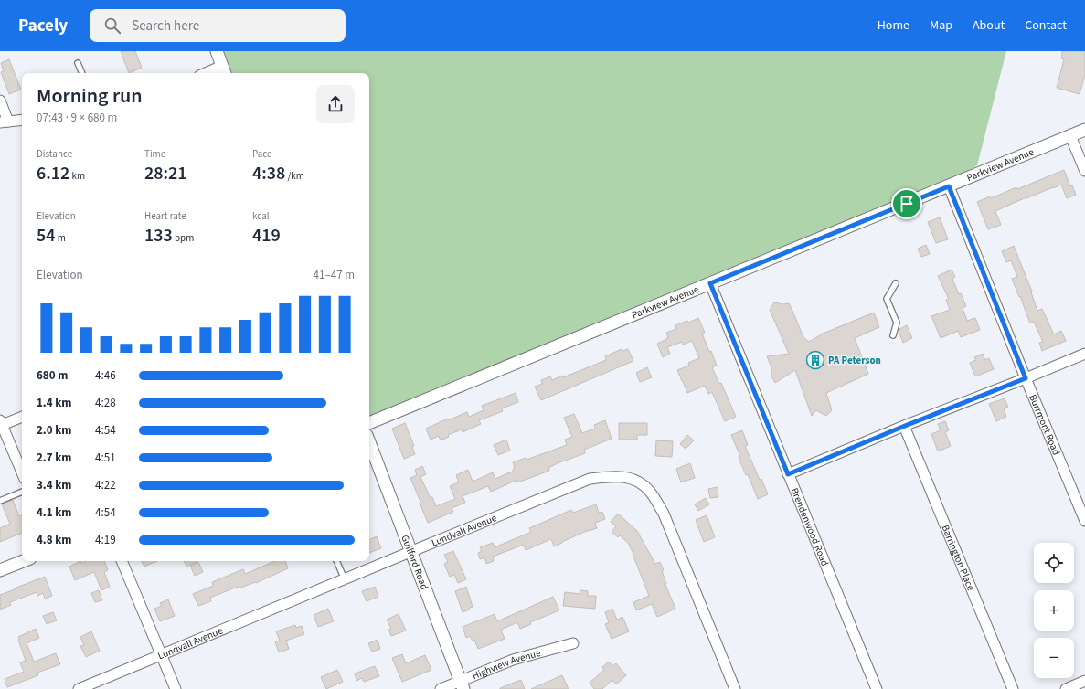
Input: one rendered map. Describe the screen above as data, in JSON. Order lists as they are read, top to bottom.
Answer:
{
  "streets": {
    "street": [
      "Parkview Avenue",
      "Burrmont Road",
      "Brendenwood Road",
      "Lundvall Avenue",
      "Barrington Place",
      "Guilford Road",
      "Highview Avenue"
    ]
  },
  "crossings": [
    ["Parkview Avenue", "Burrmont Road"],
    ["Parkview Avenue", "Brendenwood Road"],
    ["Lundvall Avenue", "Guilford Road"],
    ["Guilford Road", "Highview Avenue"]
  ],
  "places": {
    "building": ["PA Peterson"]
  },
  "page": {
    "header": "Pacely",
    "search": "Search here",
    "nav": [
      "Home",
      "Map",
      "About",
      "Contact"
    ],
    "heading": ["Morning run", "07:43 · 9 × 680 m"],
    "stats": [
      ["Distance", "6.12 km"],
      ["Time", "28:21"],
      ["Pace", "4:38 /km"],
      ["Elevation", "54 m"],
      ["Heart rate", "133 bpm"],
      ["kcal", "419"]
    ],
    "chart": ["Elevation", "41–47 m"],
    "list": [
      {
        "name": "680 m",
        "note": "4:46"
      },
      {
        "name": "1.4 km",
        "note": "4:28"
      },
      {
        "name": "2.0 km",
        "note": "4:54"
      },
      {
        "name": "2.7 km",
        "note": "4:51"
      },
      {
        "name": "3.4 km",
        "note": "4:22"
      },
      {
        "name": "4.1 km",
        "note": "4:54"
      },
      {
        "name": "4.8 km",
        "note": "4:19"
      }
    ],
    "map_buttons": ["+", "−"]
  }
}
